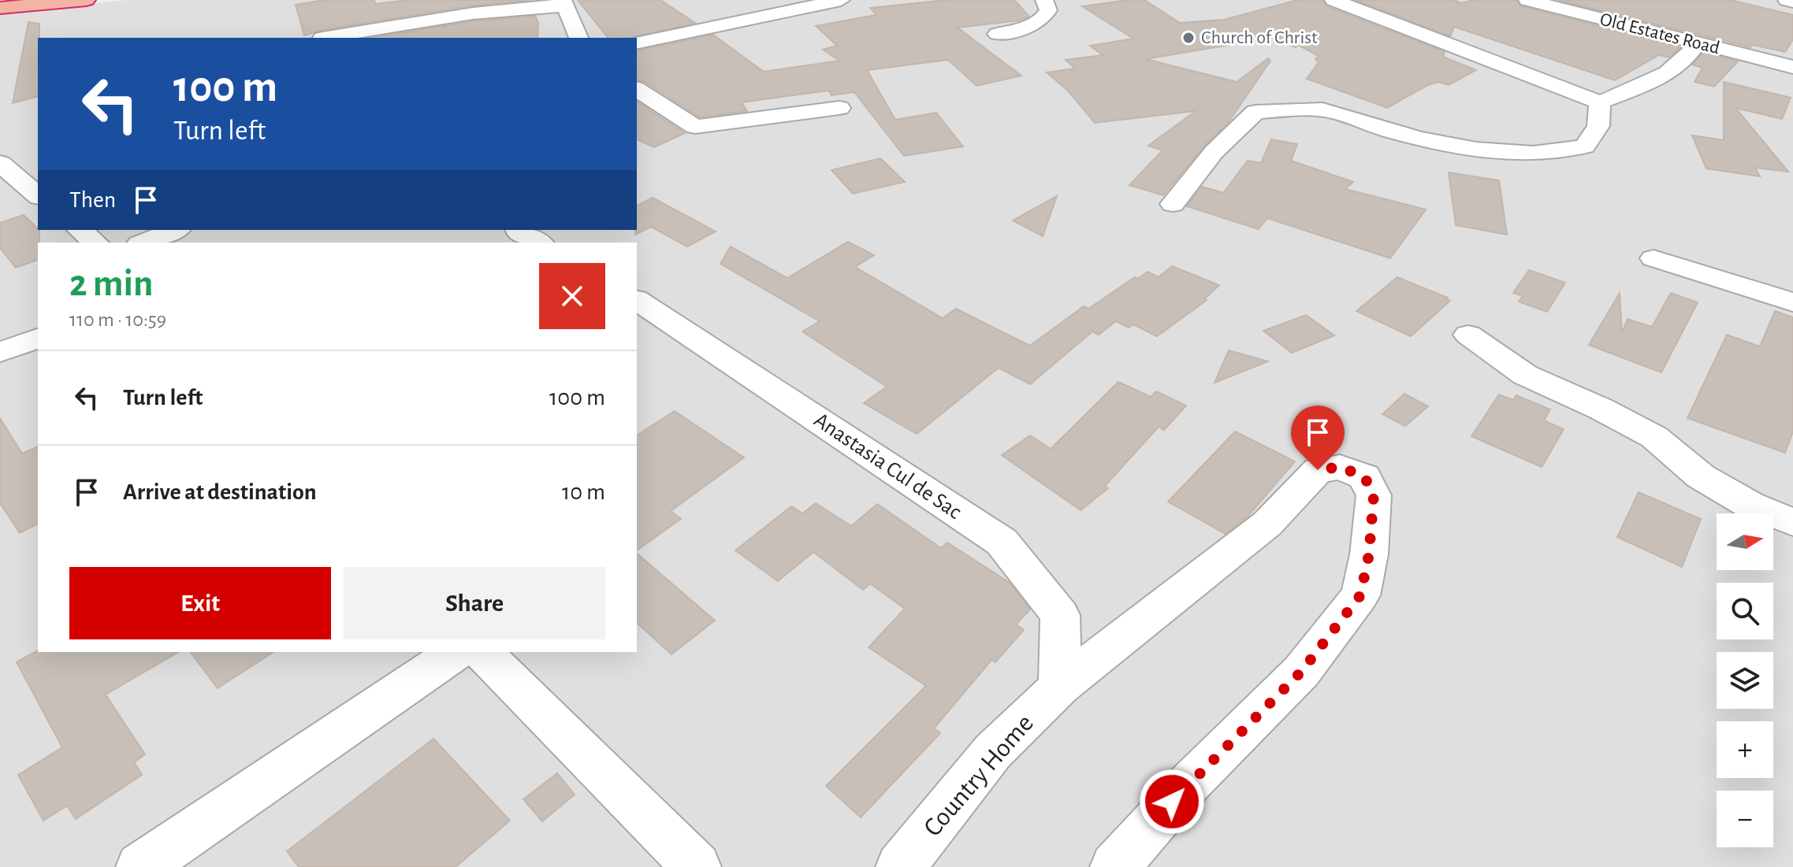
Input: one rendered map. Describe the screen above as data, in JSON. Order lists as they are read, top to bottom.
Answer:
{
  "streets": {
    "street": ["Old Estates Road", "Anastasia Cul de Sac", "Country Home"]
  },
  "crossings": [
    ["Anastasia Cul de Sac", "Country Home"]
  ],
  "places": ["Church of Christ"],
  "north": "right",
  "page": {
    "turn": ["100 m", "Turn left"],
    "then": "Then",
    "heading": ["2 min", "110 m · 10:59"],
    "list": [
      {
        "name": "Turn left",
        "value": "100 m"
      },
      {
        "name": "Arrive at destination",
        "value": "10 m"
      }
    ],
    "map_buttons": ["+", "−"],
    "buttons": ["Exit", "Share"]
  }
}
